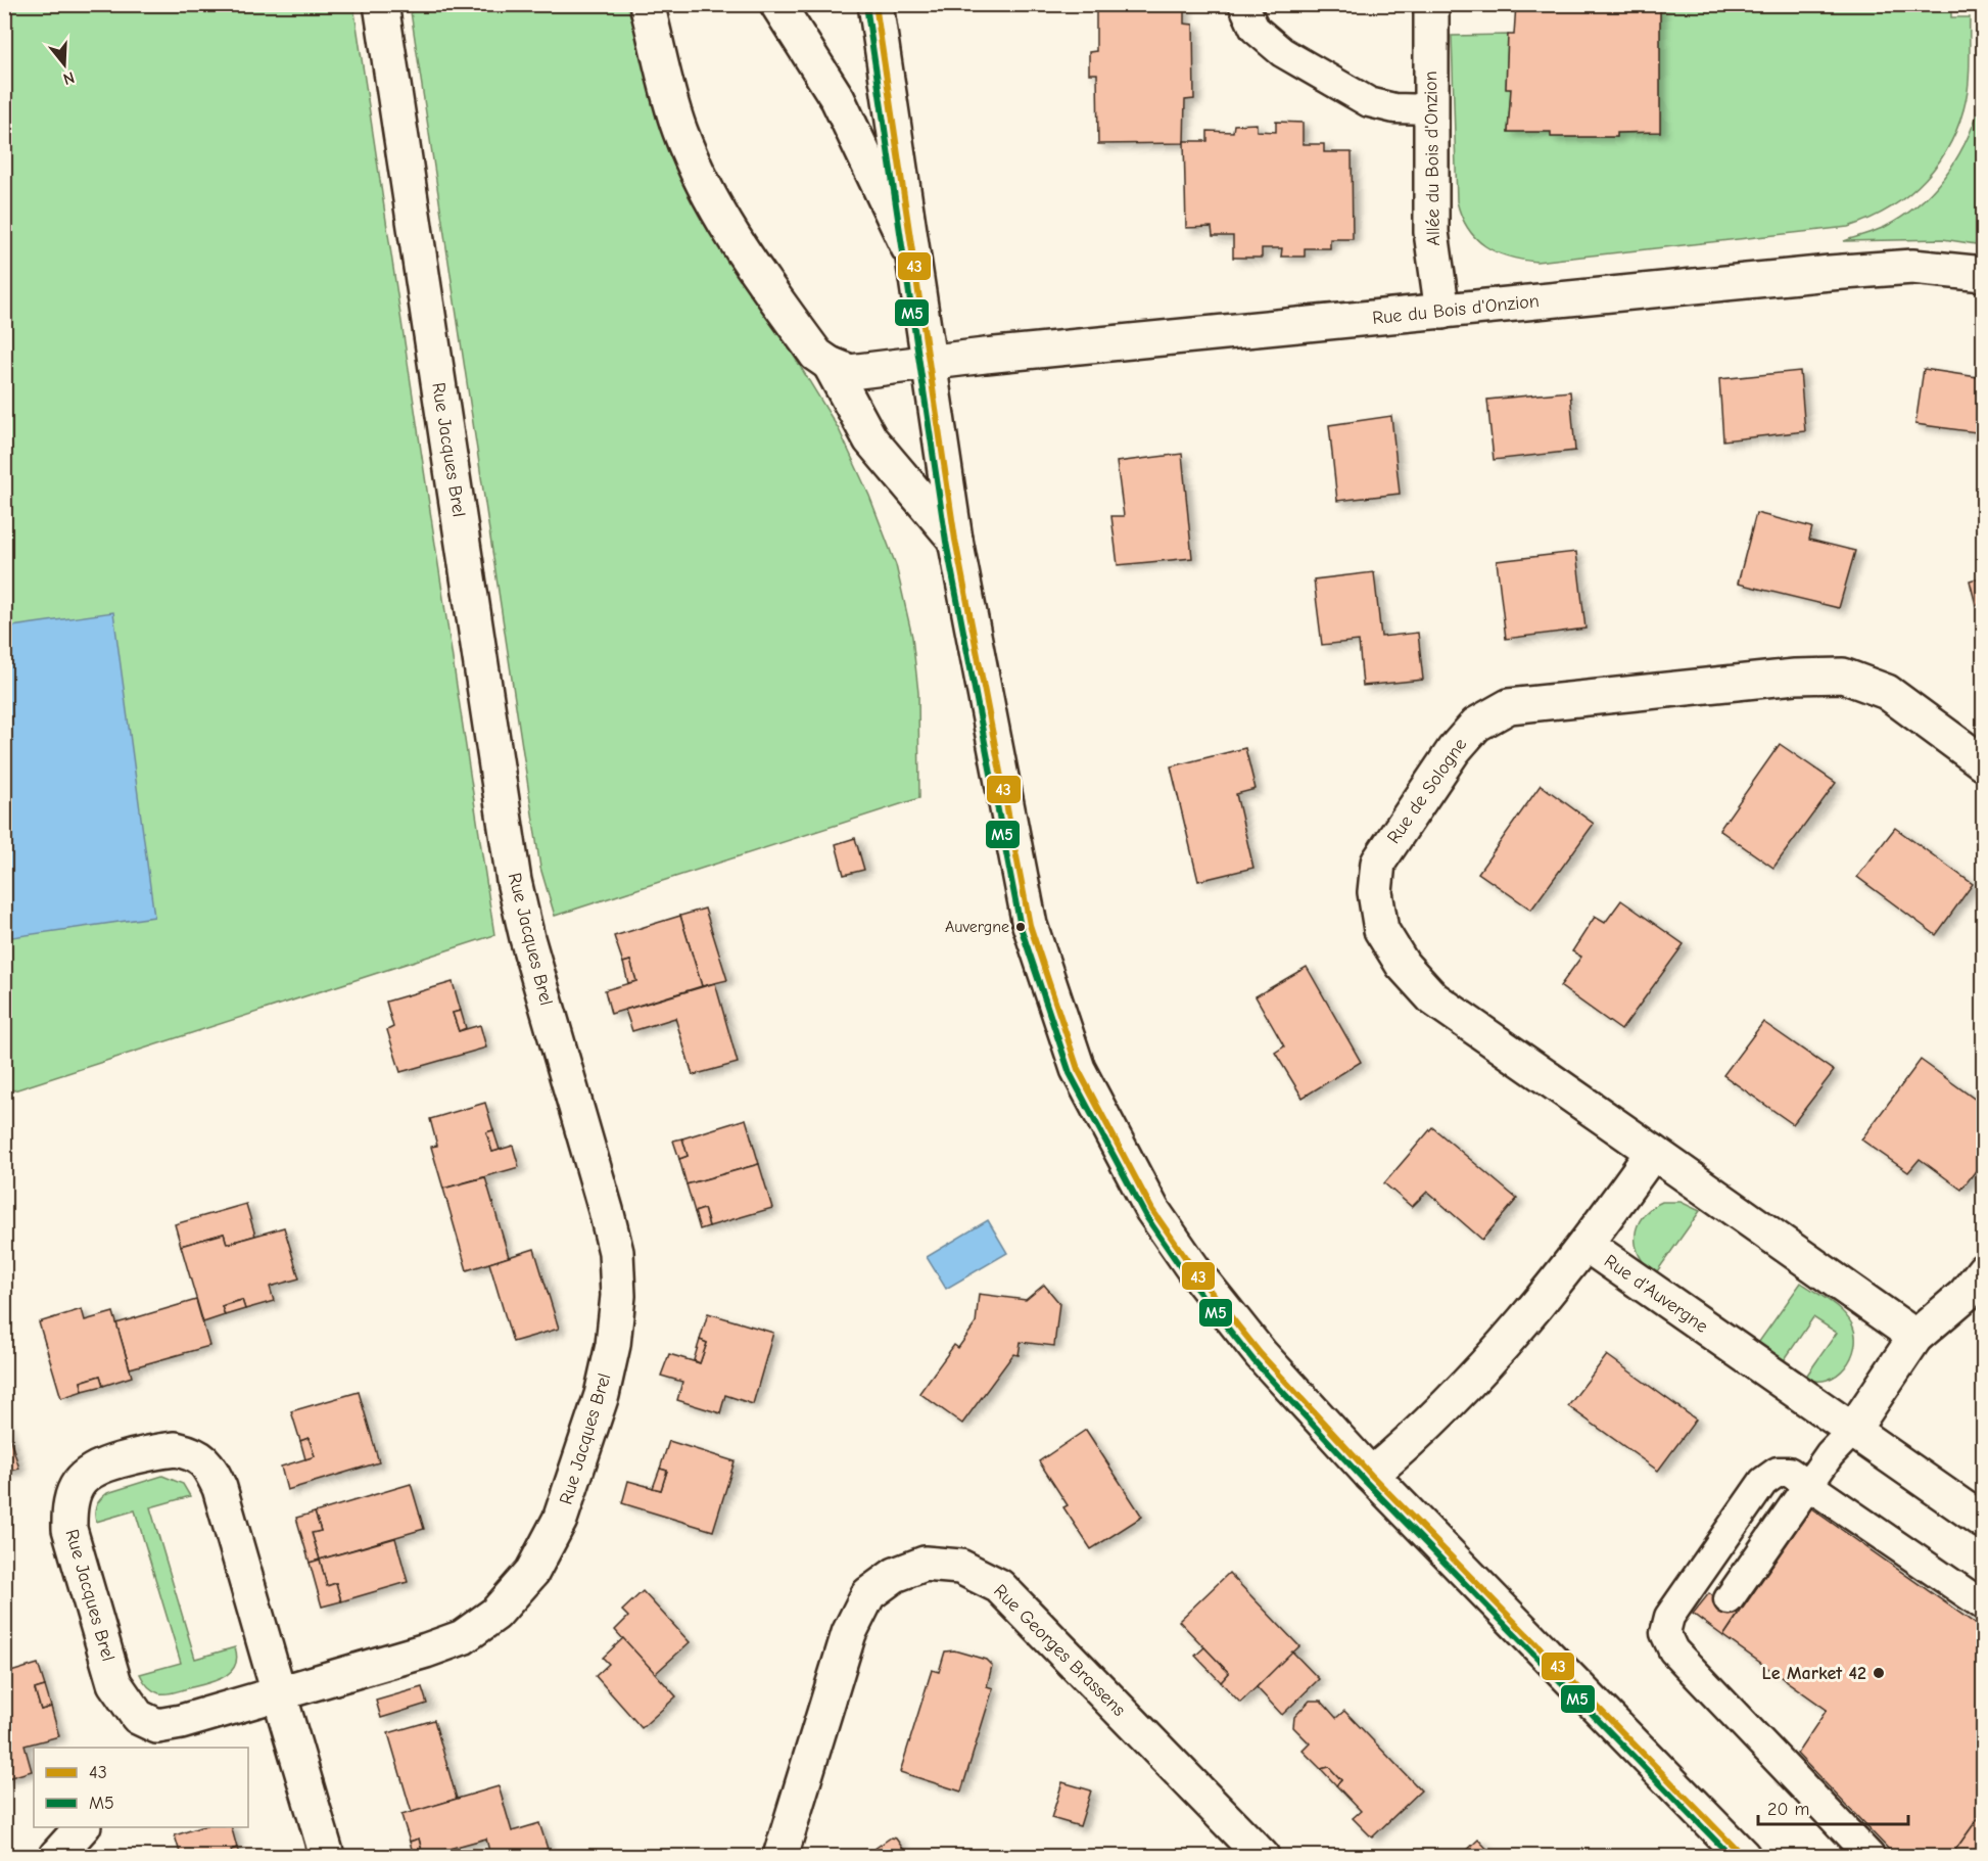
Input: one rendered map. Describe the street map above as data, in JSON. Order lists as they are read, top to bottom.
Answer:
{
  "streets": {
    "street": [
      "Allée du Bois d'Onzion",
      "Rue du Bois d'Onzion",
      "Rue Jacques Brel",
      "Rue de Sologne",
      "Rue d'Auvergne",
      "Rue Georges Brassens"
    ]
  },
  "crossings": [
    ["Allée du Bois d'Onzion", "Rue du Bois d'Onzion"]
  ],
  "places": ["Auvergne", "Le Market 42"],
  "lines": ["transit line 43", "transit line M5"],
  "legend": ["43", "M5"],
  "scale_bar": "20 m",
  "north": "bottom"
}
